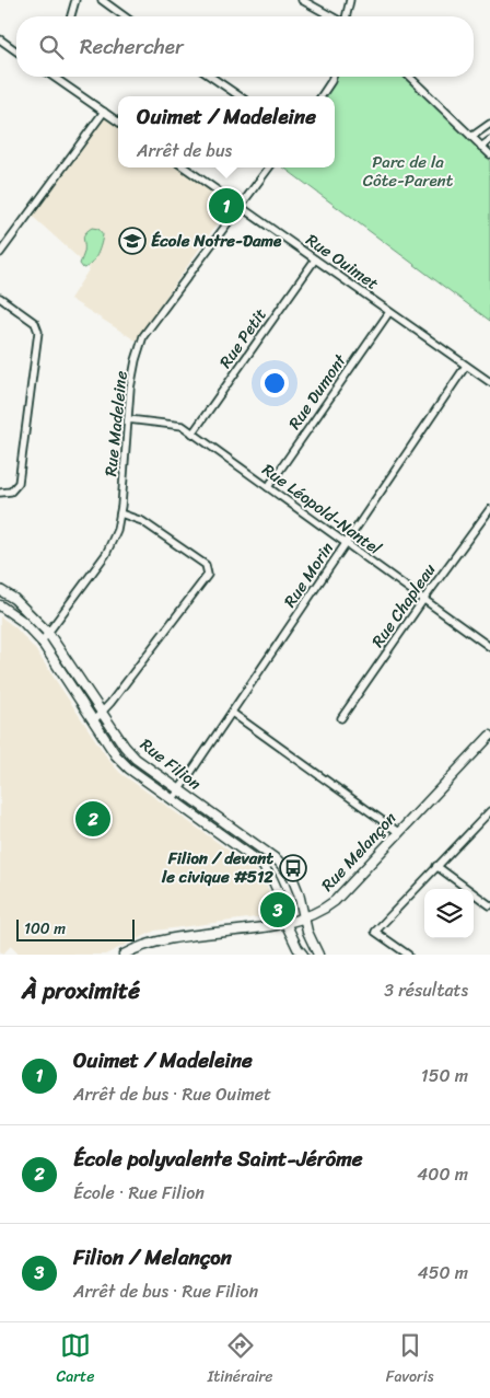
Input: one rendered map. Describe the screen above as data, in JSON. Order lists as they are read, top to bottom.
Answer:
{
  "streets": {
    "street": [
      "Rue Ouimet",
      "Rue Petit",
      "Rue Dumont",
      "Rue Madeleine",
      "Rue Léopold-Nantel",
      "Rue Morin",
      "Rue Chapleau",
      "Rue Filion",
      "Rue Melançon"
    ]
  },
  "crossings": [
    ["Rue Ouimet", "Rue Petit"],
    ["Rue Ouimet", "Rue Dumont"],
    ["Rue Ouimet", "Rue Madeleine"],
    ["Rue Ouimet", "Rue Morin"],
    ["Rue Petit", "Rue Léopold-Nantel"],
    ["Rue Dumont", "Rue Léopold-Nantel"],
    ["Rue Madeleine", "Rue Léopold-Nantel"],
    ["Rue Madeleine", "Rue Filion"],
    ["Rue Léopold-Nantel", "Rue Morin"],
    ["Rue Léopold-Nantel", "Rue Chapleau"],
    ["Rue Morin", "Rue Filion"],
    ["Rue Filion", "Rue Melançon"]
  ],
  "parks": ["Parc de la Côte-Parent"],
  "places": {
    "school or university": ["École Notre-Dame"],
    "bus stop": ["Filion / devant le civique #512"]
  },
  "scale_bar": "100 m",
  "page": {
    "search": "Rechercher",
    "popup": ["Ouimet / Madeleine", "Arrêt de bus"],
    "pins": ["1", "2", "3"],
    "scale": "100 m",
    "heading": ["À proximité", "3 résultats"],
    "list": [
      {
        "mark": "1",
        "name": "Ouimet / Madeleine",
        "note": "Arrêt de bus · Rue Ouimet",
        "value": "150 m"
      },
      {
        "mark": "2",
        "name": "École polyvalente Saint-Jérôme",
        "note": "École · Rue Filion",
        "value": "400 m"
      },
      {
        "mark": "3",
        "name": "Filion / Melançon",
        "note": "Arrêt de bus · Rue Filion",
        "value": "450 m"
      }
    ],
    "nav": ["Carte", "Itinéraire", "Favoris"]
  }
}
